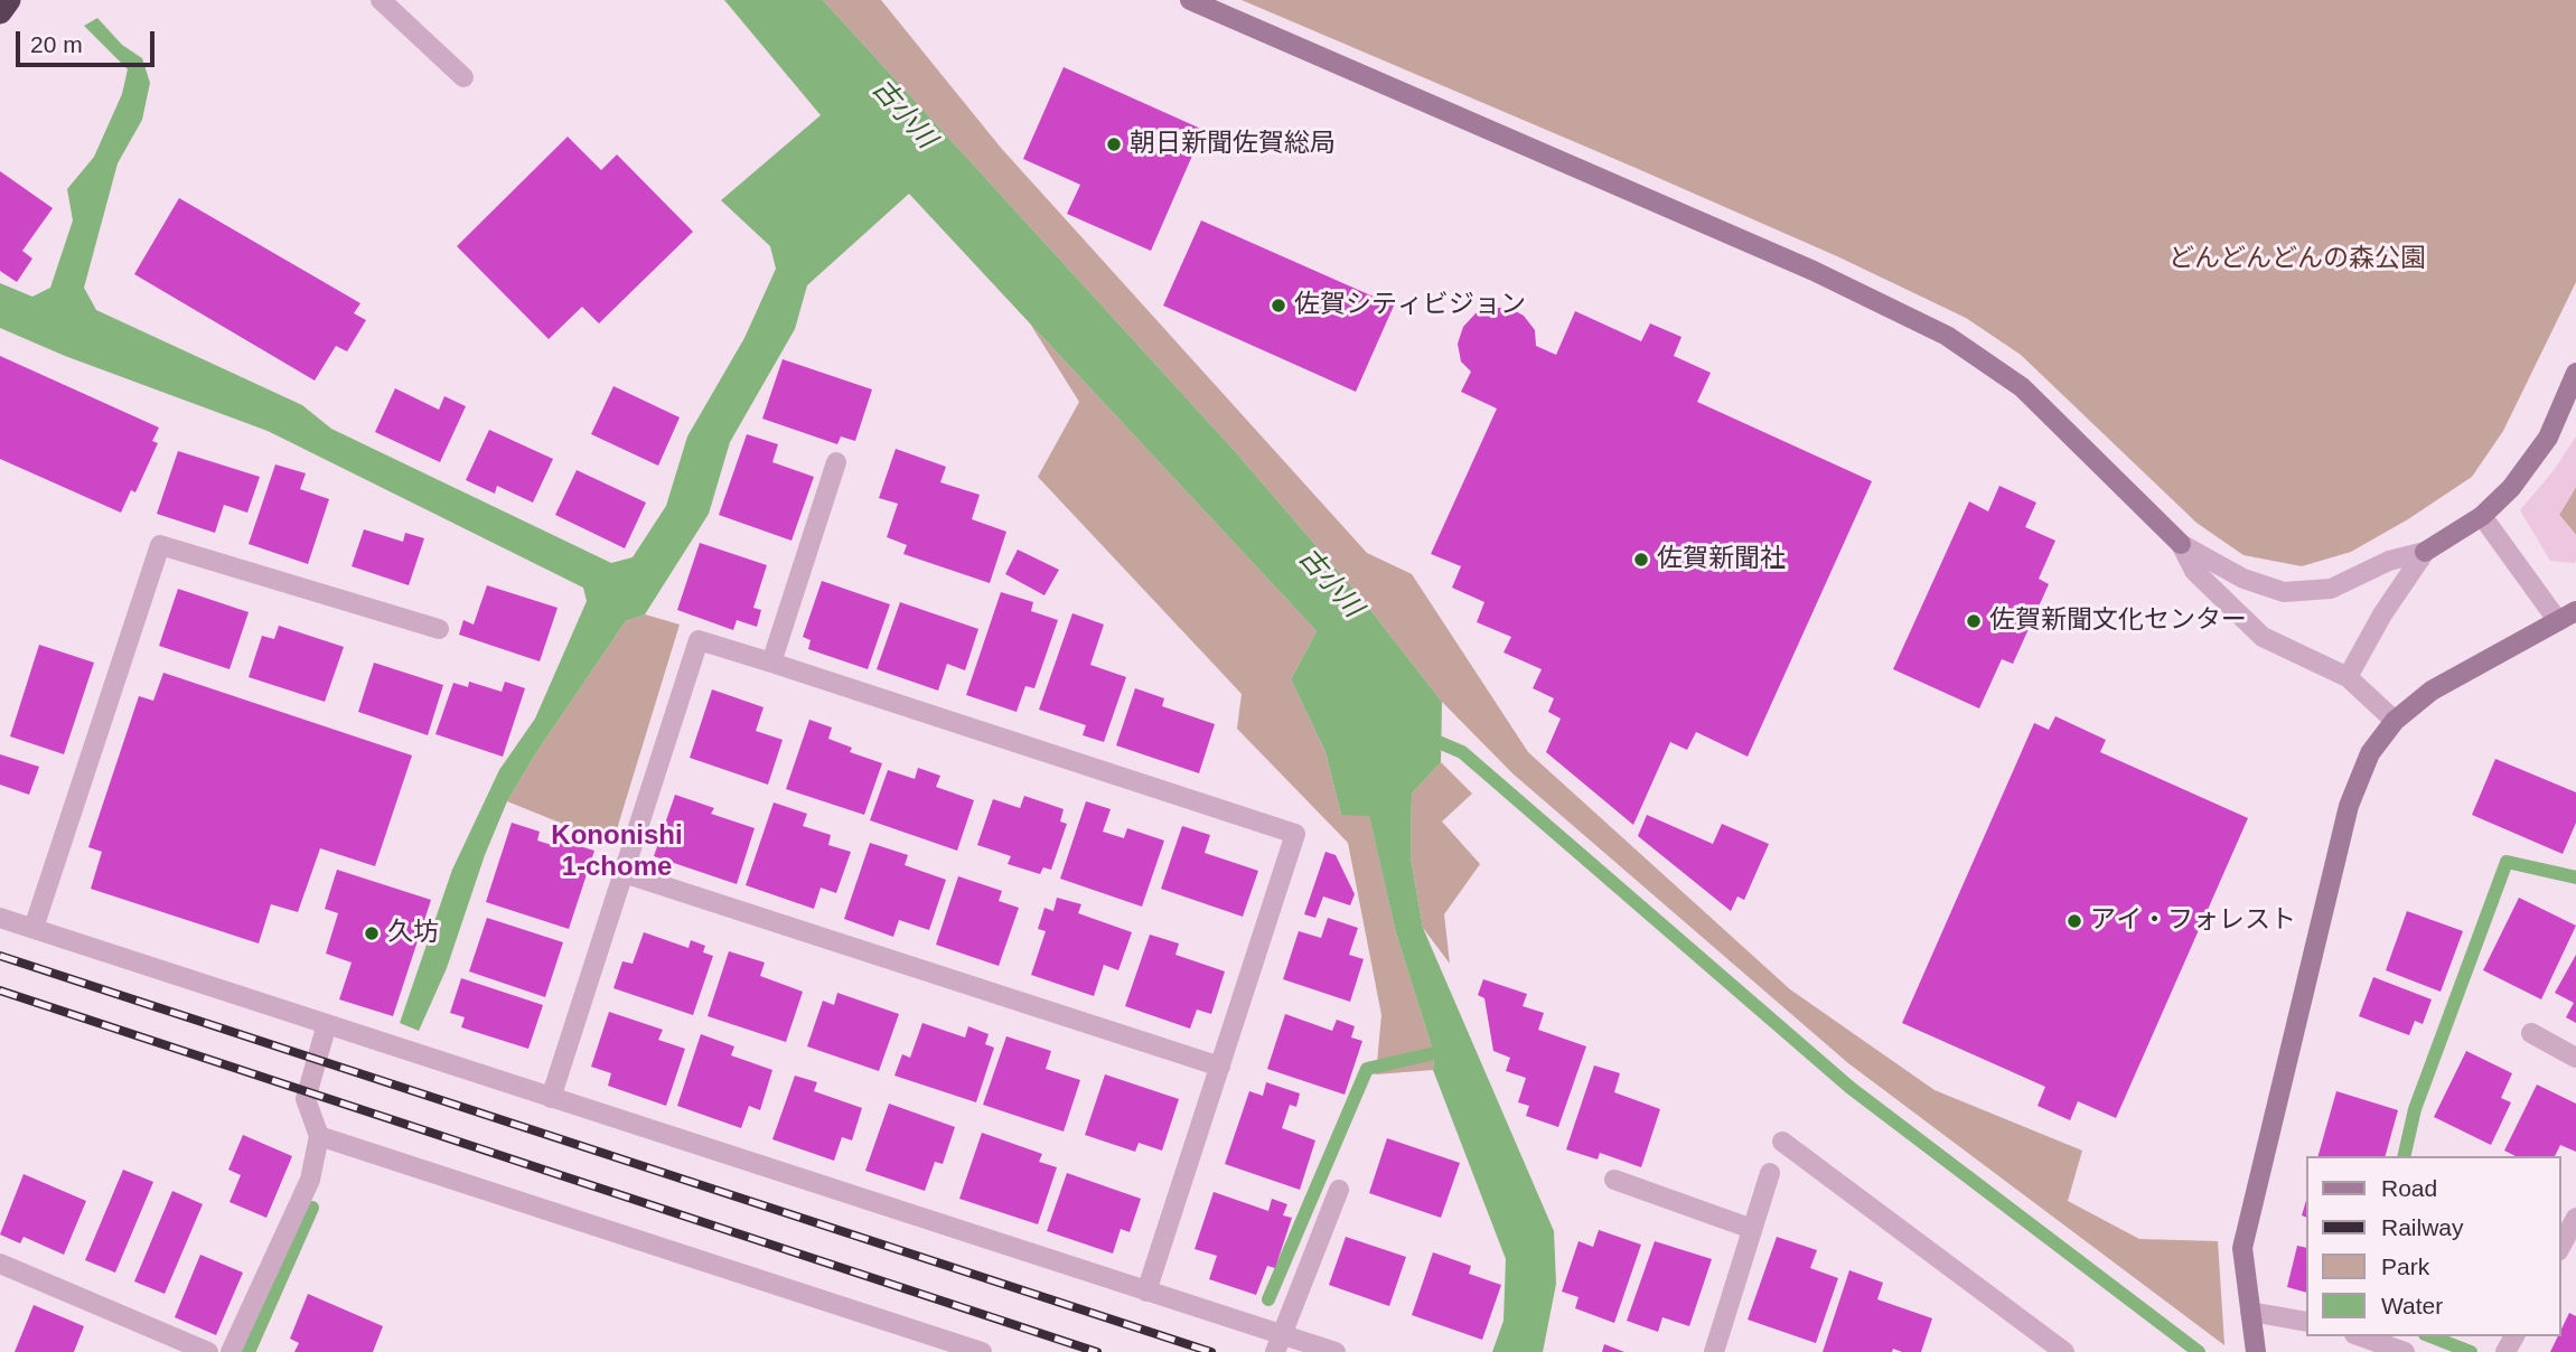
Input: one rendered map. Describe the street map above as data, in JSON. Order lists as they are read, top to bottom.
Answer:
{
  "districts": ["Kononishi 1-chome"],
  "water": ["古小川"],
  "parks": ["どんどんどんの森公園"],
  "places": [
    "朝日新聞佐賀総局",
    "佐賀シティビジョン",
    "佐賀新聞社",
    "佐賀新聞文化センター",
    "アイ・フォレスト",
    "久坊"
  ],
  "legend": [
    "Road",
    "Railway",
    "Park",
    "Water"
  ],
  "scale_bar": "20 m"
}
